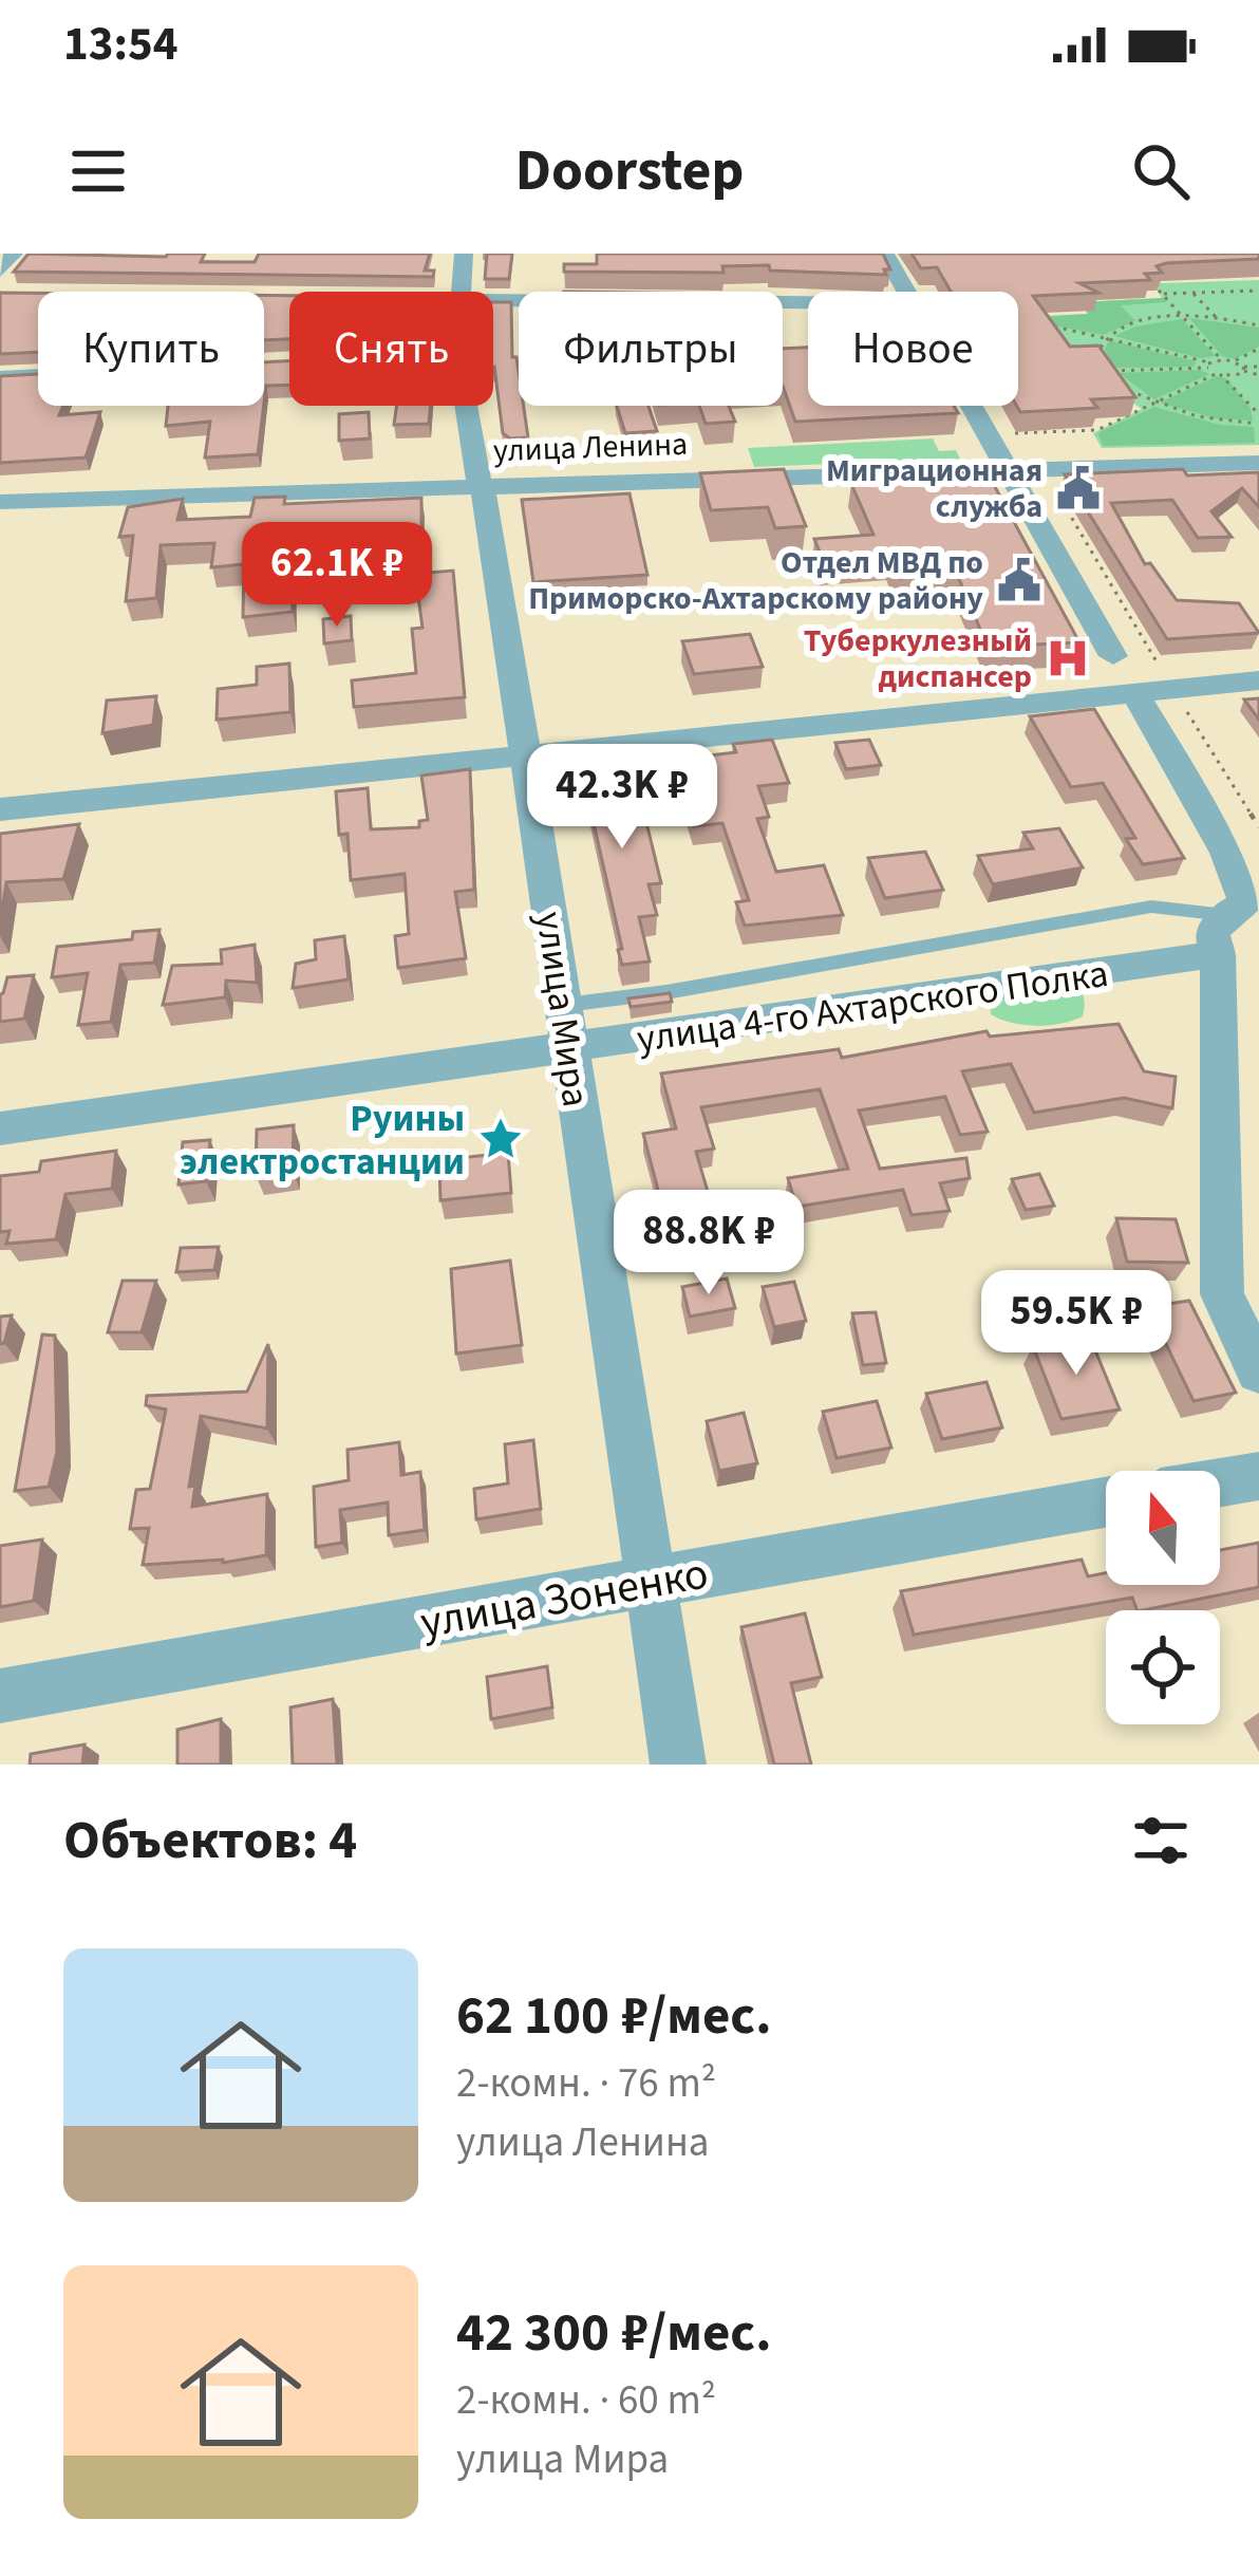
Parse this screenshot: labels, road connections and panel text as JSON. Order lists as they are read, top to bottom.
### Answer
{
  "streets": {
    "street": [
      "улица Ленина",
      "улица 4-го Ахтарского Полка",
      "улица Мира",
      "улица Зоненко"
    ]
  },
  "crossings": [
    ["улица Ленина", "улица Мира"],
    ["улица 4-го Ахтарского Полка", "улица Мира"],
    ["улица Мира", "улица Зоненко"]
  ],
  "places": {
    "public building": ["Миграционная служба", "Отдел МВД по Приморско-Ахтарскому району"],
    "hospital": ["Туберкулезный диспансер"],
    "place": ["Руины электростанции"]
  },
  "north": "top",
  "page": {
    "status": "13:54",
    "header": "Doorstep",
    "chip": [
      "Купить",
      "Снять",
      "Фильтры",
      "Новое"
    ],
    "price": [
      "62.1K ₽",
      "42.3K ₽",
      "88.8K ₽",
      "59.5K ₽"
    ],
    "heading": "Объектов: 4",
    "list": [
      {
        "name": "62 100 ₽/мес.",
        "note": "2-комн. · 76 m² · улица Ленина"
      },
      {
        "name": "42 300 ₽/мес.",
        "note": "2-комн. · 60 m² · улица Мира"
      }
    ]
  }
}
